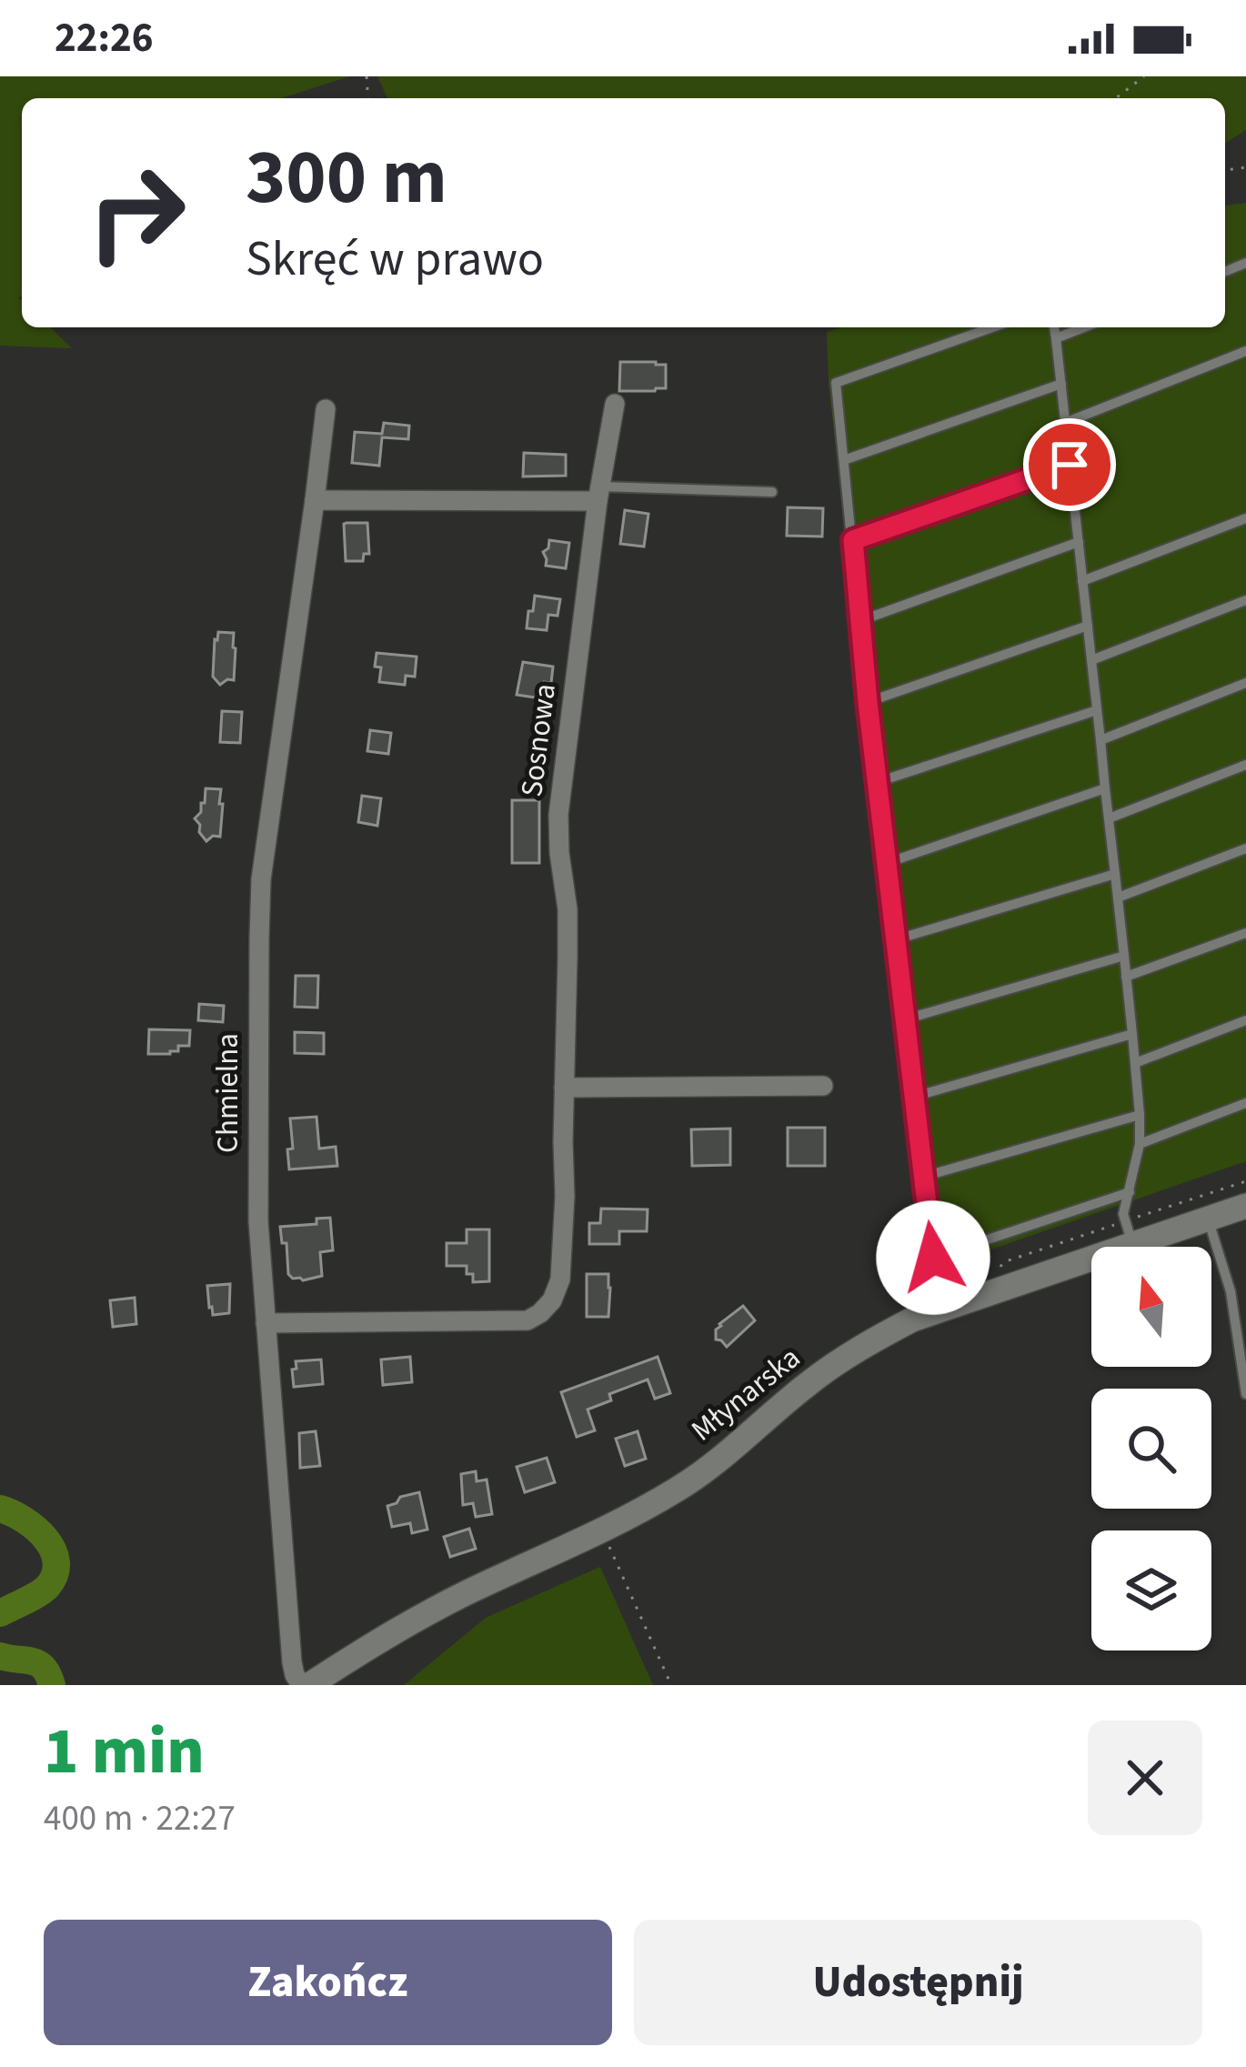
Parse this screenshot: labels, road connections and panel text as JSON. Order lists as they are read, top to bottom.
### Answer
{
  "streets": {
    "street": ["Sosnowa", "Chmielna", "Młynarska"]
  },
  "crossings": [
    ["Sosnowa", "Chmielna"],
    ["Chmielna", "Młynarska"]
  ],
  "north": "top",
  "page": {
    "status": "22:26",
    "turn": ["300 m", "Skręć w prawo"],
    "heading": ["1 min", "400 m · 22:27"],
    "buttons": ["Zakończ", "Udostępnij"]
  }
}
